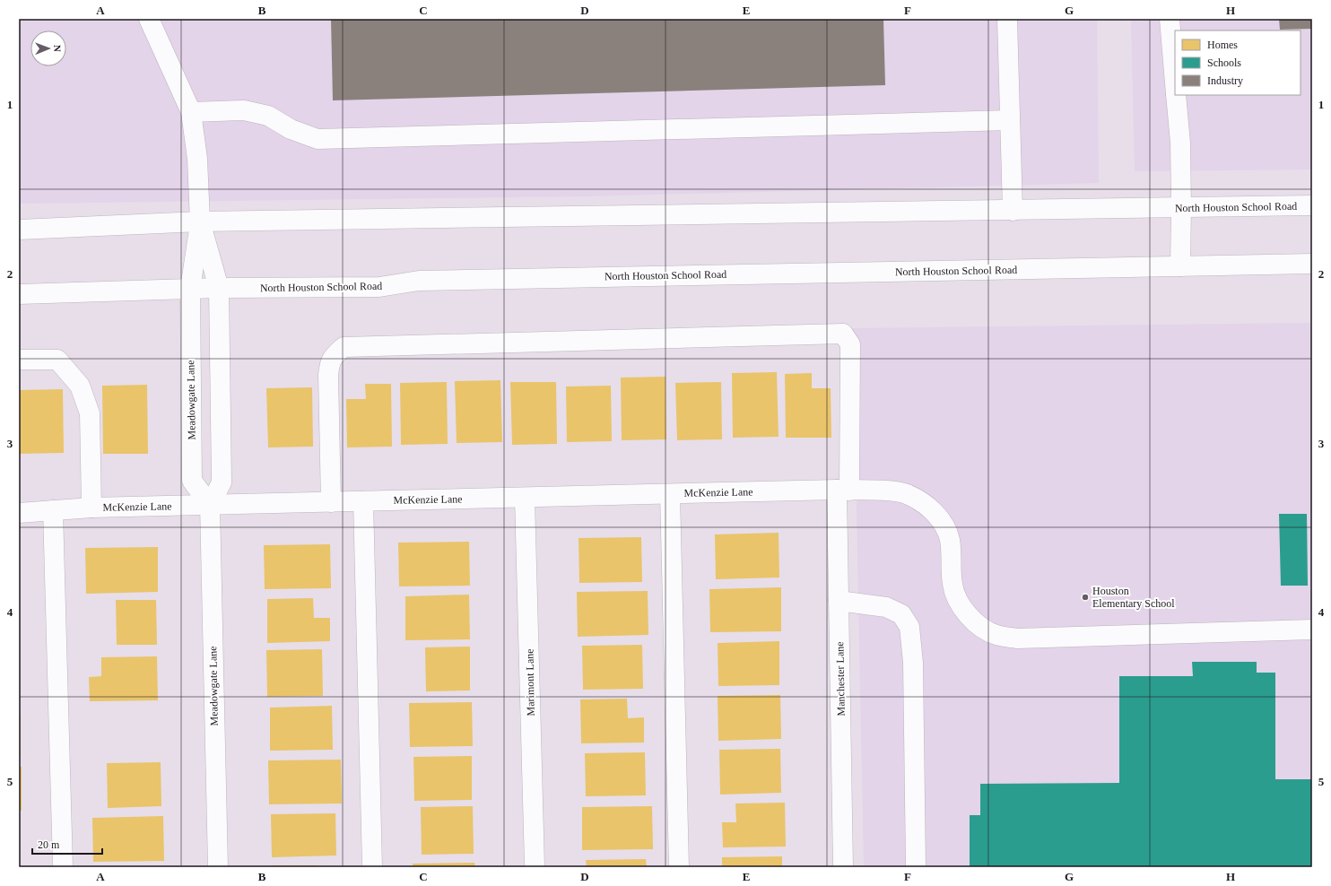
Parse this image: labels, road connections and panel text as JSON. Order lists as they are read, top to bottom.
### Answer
{
  "streets": {
    "main road": [
      "North Houston School Road",
      "Meadowgate Lane",
      "McKenzie Lane",
      "Manchester Lane",
      "Marimont Lane"
    ]
  },
  "crossings": [
    ["North Houston School Road", "Meadowgate Lane"],
    ["Meadowgate Lane", "McKenzie Lane"],
    ["McKenzie Lane", "Manchester Lane"],
    ["McKenzie Lane", "Marimont Lane"]
  ],
  "places": ["Houston Elementary School"],
  "legend": ["Homes", "Schools", "Industry"],
  "scale_bar": "20 m",
  "north": "right",
  "grid": {
    "columns": [
      "A",
      "B",
      "C",
      "D",
      "E",
      "F",
      "G",
      "H"
    ],
    "rows": [
      "1",
      "2",
      "3",
      "4",
      "5"
    ]
  }
}
